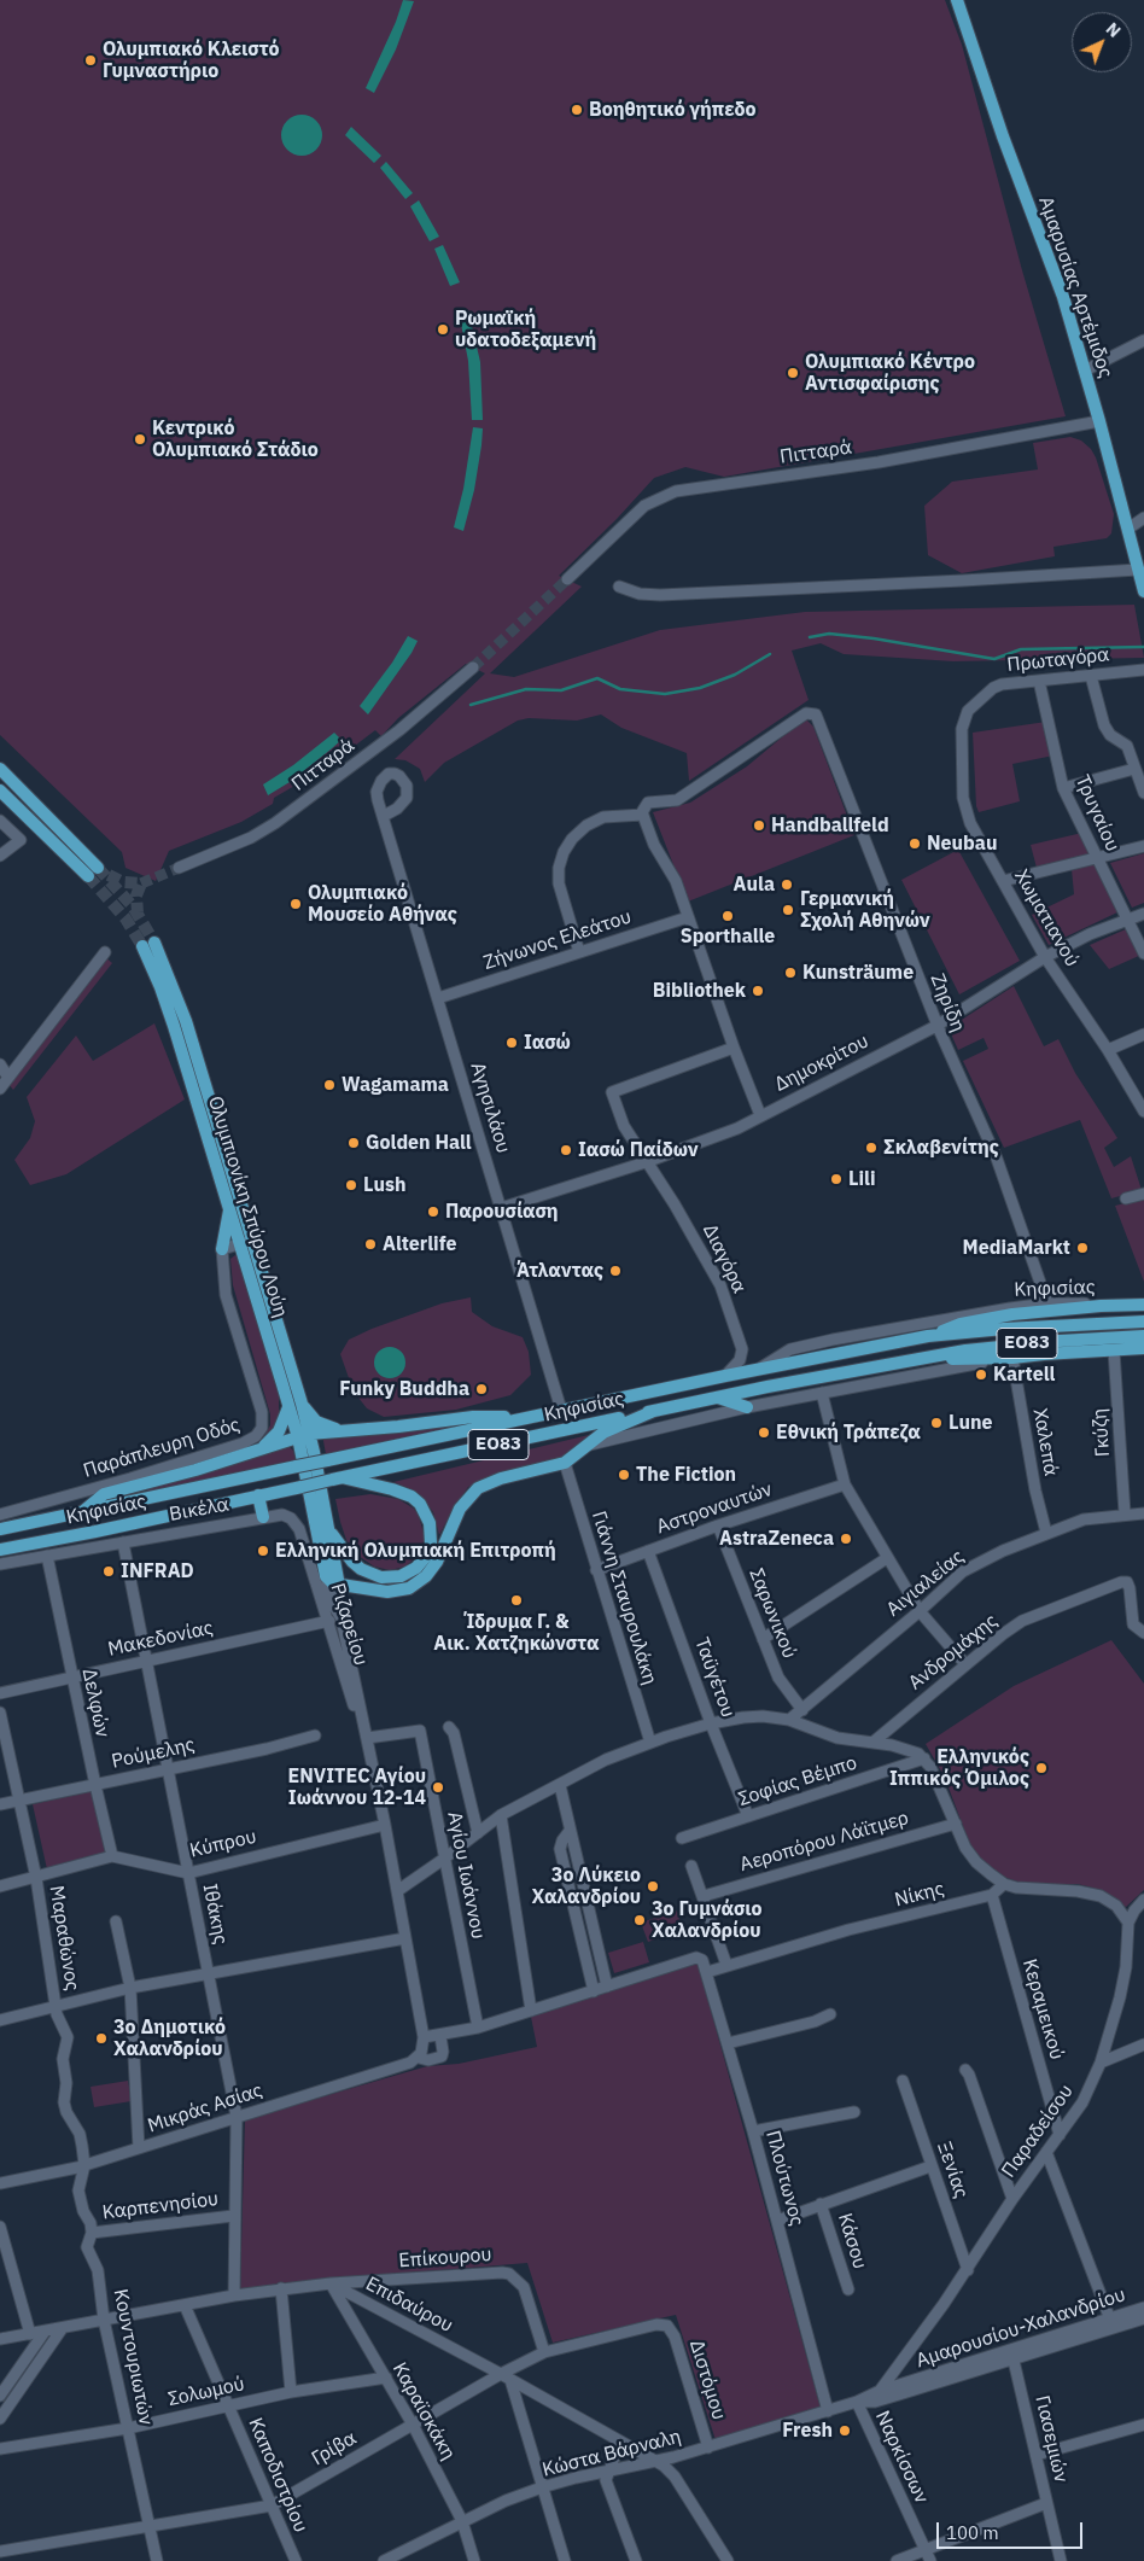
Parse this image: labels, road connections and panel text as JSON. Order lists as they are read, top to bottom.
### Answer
{
  "streets": {
    "main road": [
      "Αμαρυσίας Αρτέμιδος",
      "Ολυμπιονίκη Σπύρου Λούη",
      "Κηφισίας",
      "ΕΟ83",
      "Ριζαρείου"
    ],
    "street": [
      "Πιτταρά",
      "Πρωταγόρα",
      "Τρυγαίου",
      "Χωματιανού",
      "Ζήνωνος Ελεάτου",
      "Ζηρίδη",
      "Δημοκρίτου",
      "Αγησιλάου",
      "Διαγόρα",
      "Γκύζη",
      "Χαλεπά",
      "Παράπλευρη Οδός",
      "Αστροναυτών",
      "Βικέλα",
      "Αιγιαλείας",
      "Γιάννη Σταυρουλάκη",
      "Σαρωνικού",
      "Μακεδονίας",
      "Ανδρομάχης",
      "Ταϋγέτου",
      "Δελφών",
      "Ρούμελης",
      "Σοφίας Βέμπο",
      "Αεροπόρου Λάϊτμερ",
      "Κύπρου",
      "Αγίου Ιωάννου",
      "Νίκης",
      "Ιθάκης",
      "Μαραθώνος",
      "Κεραμεικού",
      "Μικράς Ασίας",
      "Παραδείσου",
      "Ξενίας",
      "Πλούτωνος",
      "Καρπενησίου",
      "Κάσου",
      "Επίκουρου",
      "Επιδαύρου",
      "Αμαρουσίου-Χαλανδρίου",
      "Κουντουριωτών",
      "Διστόμου",
      "Σολωμού",
      "Καραϊσκάκη",
      "Γιασεμιών",
      "Γρίβα",
      "Κώστα Βάρναλη",
      "Ναρκίσσων",
      "Καποδιστρίου"
    ]
  },
  "crossings": [
    ["Αμαρυσίας Αρτέμιδος", "Πιτταρά"],
    ["Πρωταγόρα", "Τρυγαίου"],
    ["Πρωταγόρα", "Χωματιανού"],
    ["Τρυγαίου", "Δημοκρίτου"],
    ["Χωματιανού", "Δημοκρίτου"],
    ["Ζήνωνος Ελεάτου", "Αγησιλάου"],
    ["Ζηρίδη", "Δημοκρίτου"],
    ["Ζηρίδη", "Κηφισίας"],
    ["Δημοκρίτου", "Αγησιλάου"],
    ["Δημοκρίτου", "Διαγόρα"],
    ["Αγησιλάου", "Κηφισίας"],
    ["Ολυμπιονίκη Σπύρου Λούη", "Κηφισίας"],
    ["Ολυμπιονίκη Σπύρου Λούη", "Ριζαρείου"],
    ["Διαγόρα", "Κηφισίας"],
    ["Κηφισίας", "Γκύζη"],
    ["Κηφισίας", "Χαλεπά"],
    ["Κηφισίας", "Γιάννη Σταυρουλάκη"],
    ["Κηφισίας", "Ριζαρείου"],
    ["Γκύζη", "Αιγιαλείας"],
    ["Χαλεπά", "Αιγιαλείας"],
    ["Αστροναυτών", "Γιάννη Σταυρουλάκη"],
    ["Αστροναυτών", "Σαρωνικού"],
    ["Αστροναυτών", "Ταϋγέτου"],
    ["Βικέλα", "Ριζαρείου"],
    ["Βικέλα", "Δελφών"],
    ["Βικέλα", "Ιθάκης"],
    ["Αιγιαλείας", "Σαρωνικού"],
    ["Ριζαρείου", "Μακεδονίας"],
    ["Ριζαρείου", "Κύπρου"],
    ["Ριζαρείου", "Αγίου Ιωάννου"],
    ["Ριζαρείου", "Μικράς Ασίας"],
    ["Μακεδονίας", "Δελφών"],
    ["Μακεδονίας", "Ιθάκης"],
    ["Ταϋγέτου", "Σοφίας Βέμπο"],
    ["Δελφών", "Ρούμελης"],
    ["Δελφών", "Κύπρου"],
    ["Ρούμελης", "Ιθάκης"],
    ["Ρούμελης", "Μαραθώνος"],
    ["Κύπρου", "Ιθάκης"],
    ["Κύπρου", "Μαραθώνος"],
    ["Νίκης", "Κεραμεικού"],
    ["Νίκης", "Πλούτωνος"],
    ["Ιθάκης", "Μικράς Ασίας"],
    ["Ιθάκης", "Καρπενησίου"],
    ["Μαραθώνος", "Μικράς Ασίας"],
    ["Μαραθώνος", "Κουντουριωτών"],
    ["Κεραμεικού", "Παραδείσου"],
    ["Μικράς Ασίας", "Κουντουριωτών"],
    ["Παραδείσου", "Ξενίας"],
    ["Παραδείσου", "Κώστα Βάρναλη"],
    ["Πλούτωνος", "Κώστα Βάρναλη"],
    ["Καρπενησίου", "Κουντουριωτών"],
    ["Επίκουρου", "Επιδαύρου"],
    ["Επίκουρου", "Καραϊσκάκη"],
    ["Επίκουρου", "Γρίβα"],
    ["Επιδαύρου", "Καραϊσκάκη"],
    ["Επιδαύρου", "Γρίβα"],
    ["Επιδαύρου", "Κώστα Βάρναλη"],
    ["Αμαρουσίου-Χαλανδρίου", "Γιασεμιών"],
    ["Αμαρουσίου-Χαλανδρίου", "Κώστα Βάρναλη"],
    ["Κουντουριωτών", "Σολωμού"],
    ["Κουντουριωτών", "Γρίβα"],
    ["Διστόμου", "Γρίβα"],
    ["Διστόμου", "Κώστα Βάρναλη"],
    ["Σολωμού", "Καραϊσκάκη"],
    ["Σολωμού", "Καποδιστρίου"],
    ["Καραϊσκάκη", "Γρίβα"],
    ["Καραϊσκάκη", "Κώστα Βάρναλη"],
    ["Γρίβα", "Καποδιστρίου"],
    ["Κώστα Βάρναλη", "Ναρκίσσων"]
  ],
  "places": [
    "Ολυμπιακό Κλειστό Γυμναστήριο",
    "Βοηθητικό γήπεδο",
    "Ρωμαϊκή υδατοδεξαμενή",
    "Ολυμπιακό Κέντρο Αντισφαίρισης",
    "Κεντρικό Ολυμπιακό Στάδιο",
    "Handballfeld",
    "Neubau",
    "Aula",
    "Ολυμπιακό Μουσείο Αθήνας",
    "Γερμανική Σχολή Αθηνών",
    "Sporthalle",
    "Kunsträume",
    "Bibliothek",
    "Ιασώ",
    "Wagamama",
    "Golden Hall",
    "Σκλαβενίτης",
    "Ιασώ Παίδων",
    "Lili",
    "Lush",
    "Παρουσίαση",
    "Alterlife",
    "MediaMarkt",
    "Άτλαντας",
    "Kartell",
    "Funky Buddha",
    "Lune",
    "Εθνική Τράπεζα",
    "The Fiction",
    "AstraZeneca",
    "Ελληνική Ολυμπιακή Επιτροπή",
    "INFRAD",
    "Ίδρυμα Γ. & Αικ. Χατζηκώνστα",
    "Ελληνικός Ιππικός Όμιλος",
    "ENVITEC Αγίου Ιωάννου 12-14",
    "3ο Λύκειο Χαλανδρίου",
    "3ο Γυμνάσιο Χαλανδρίου",
    "3ο Δημοτικό Χαλανδρίου",
    "Fresh"
  ],
  "scale_bar": "100 m",
  "north": "top right"
}
